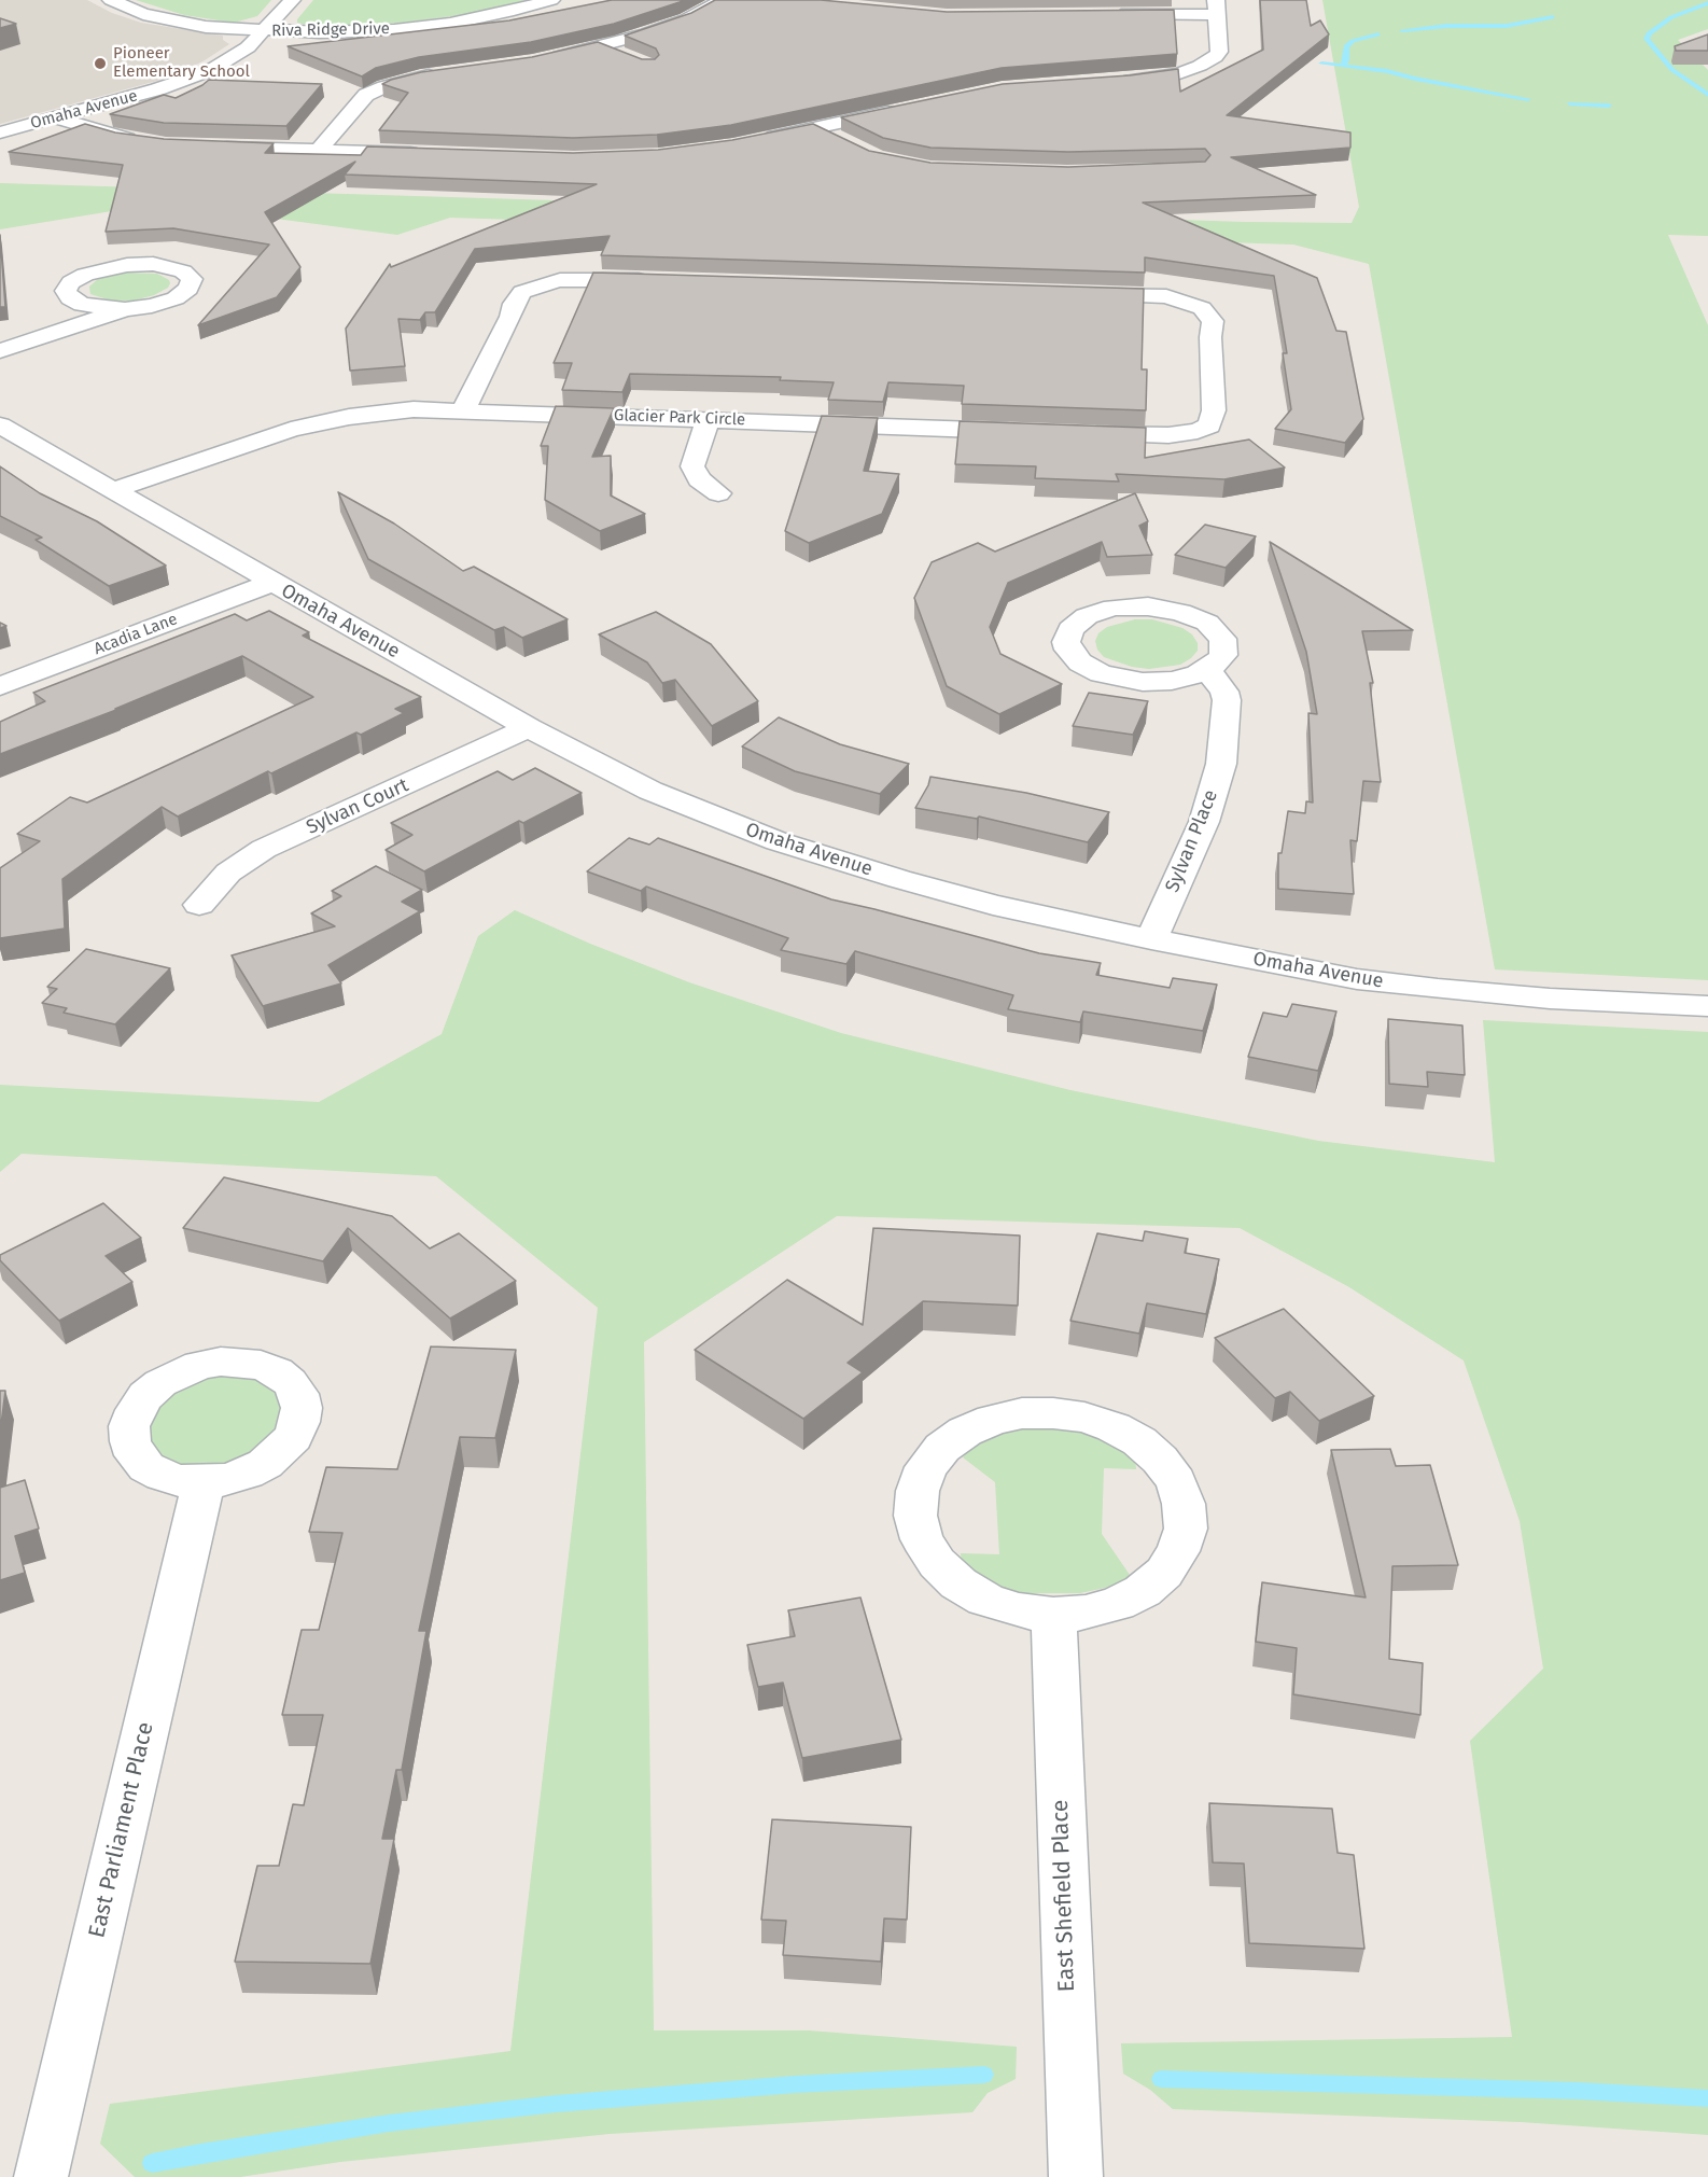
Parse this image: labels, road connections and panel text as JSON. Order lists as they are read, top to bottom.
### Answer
{
  "streets": {
    "street": [
      "Riva Ridge Drive",
      "Omaha Avenue",
      "Glacier Park Circle",
      "Acadia Lane",
      "Sylvan Court",
      "Sylvan Place",
      "East Parliament Place",
      "East Shefield Place"
    ]
  },
  "crossings": [
    ["Riva Ridge Drive", "Omaha Avenue"],
    ["Omaha Avenue", "Glacier Park Circle"],
    ["Omaha Avenue", "Acadia Lane"],
    ["Omaha Avenue", "Sylvan Court"],
    ["Omaha Avenue", "Sylvan Place"]
  ],
  "places": ["Pioneer Elementary School"]
}
